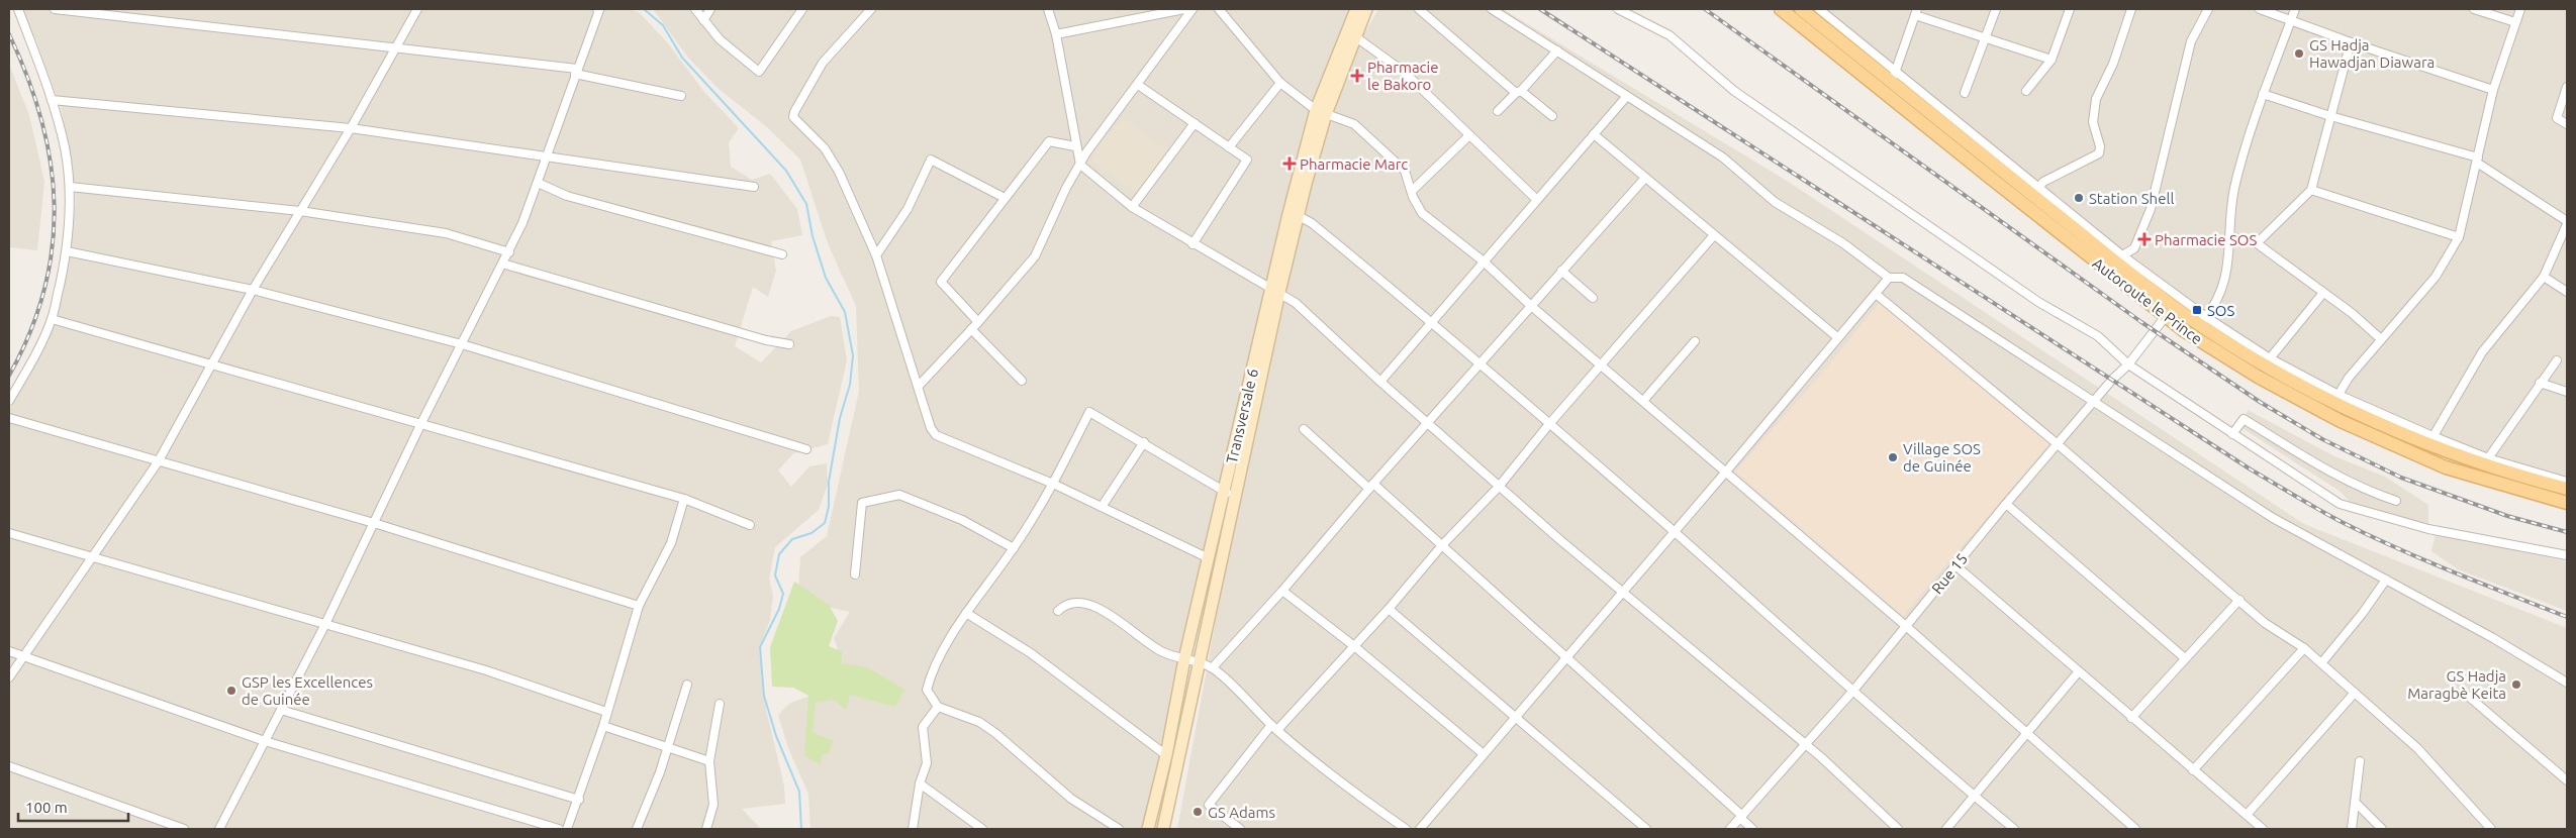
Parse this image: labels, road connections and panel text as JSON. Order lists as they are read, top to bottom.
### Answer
{
  "streets": {
    "main road": ["Autoroute le Prince", "Transversale 6"],
    "street": ["Rue 15"]
  },
  "crossings": [
    ["Autoroute le Prince", "Rue 15"]
  ],
  "places": {
    "other": [
      "GS Hadja Hawadjan Diawara",
      "Station Shell",
      "Village SOS de Guinée",
      "GS Hadja Maragbè Keita",
      "GSP les Excellences de Guinée",
      "GS Adams"
    ],
    "health": ["Pharmacie le Bakoro", "Pharmacie Marc", "Pharmacie SOS"],
    "transit": ["SOS"]
  },
  "scale_bar": "100 m"
}
